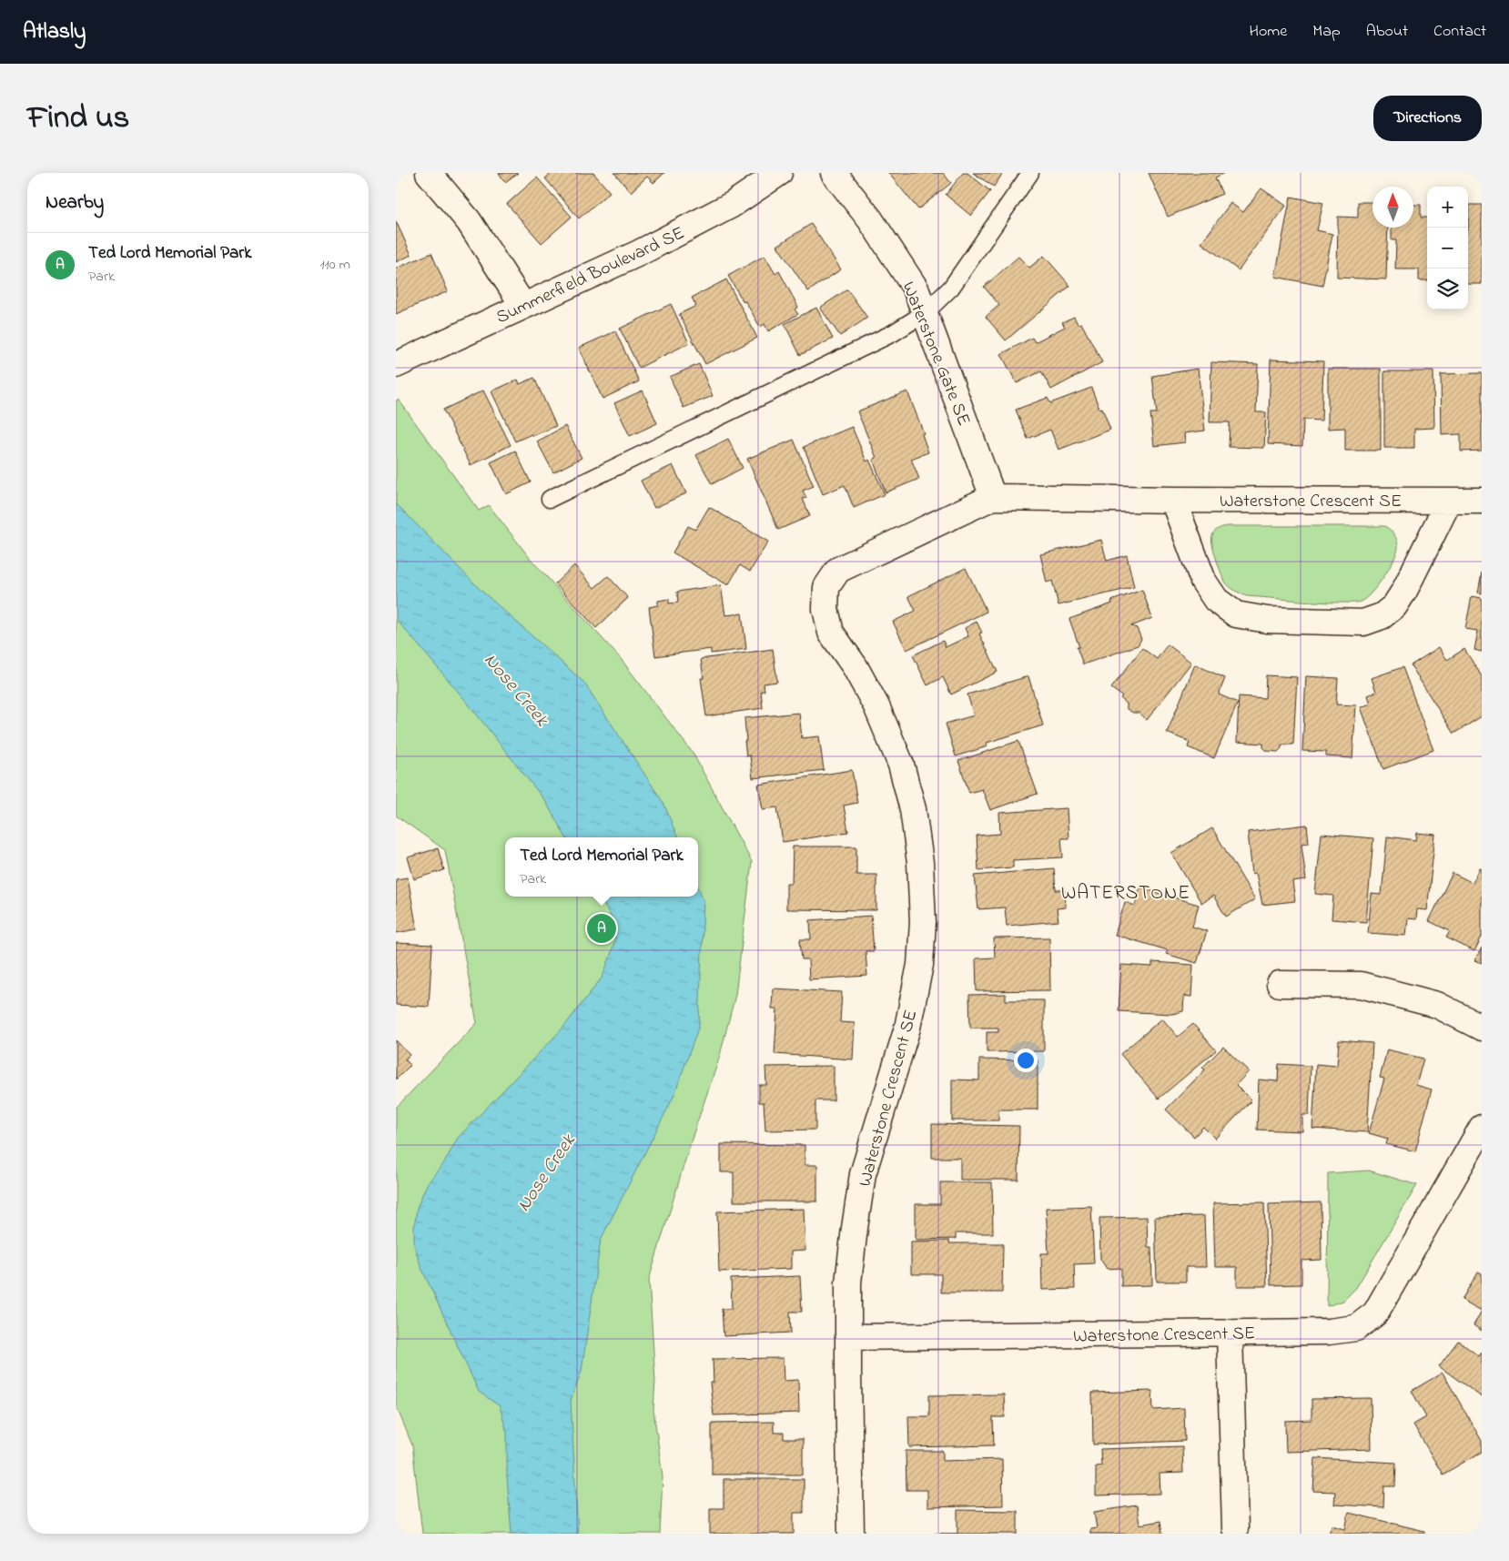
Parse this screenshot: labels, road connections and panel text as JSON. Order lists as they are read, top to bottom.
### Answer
{
  "streets": {
    "street": ["Summerfield Boulevard SE", "Waterstone Gate SE", "Waterstone Crescent SE"]
  },
  "crossings": [
    ["Waterstone Gate SE", "Waterstone Crescent SE"]
  ],
  "districts": ["WATERSTONE"],
  "water": ["Nose Creek"],
  "north": "top",
  "page": {
    "header": "Atlasly",
    "nav": [
      "Home",
      "Map",
      "About",
      "Contact"
    ],
    "title": "Find us",
    "buttons": "Directions",
    "heading": "Nearby",
    "map_buttons": ["+", "−"],
    "list": [
      {
        "mark": "A",
        "name": "Ted Lord Memorial Park",
        "note": "Park",
        "value": "110 m"
      }
    ],
    "popup": ["Ted Lord Memorial Park", "Park"],
    "pins": "A"
  }
}
